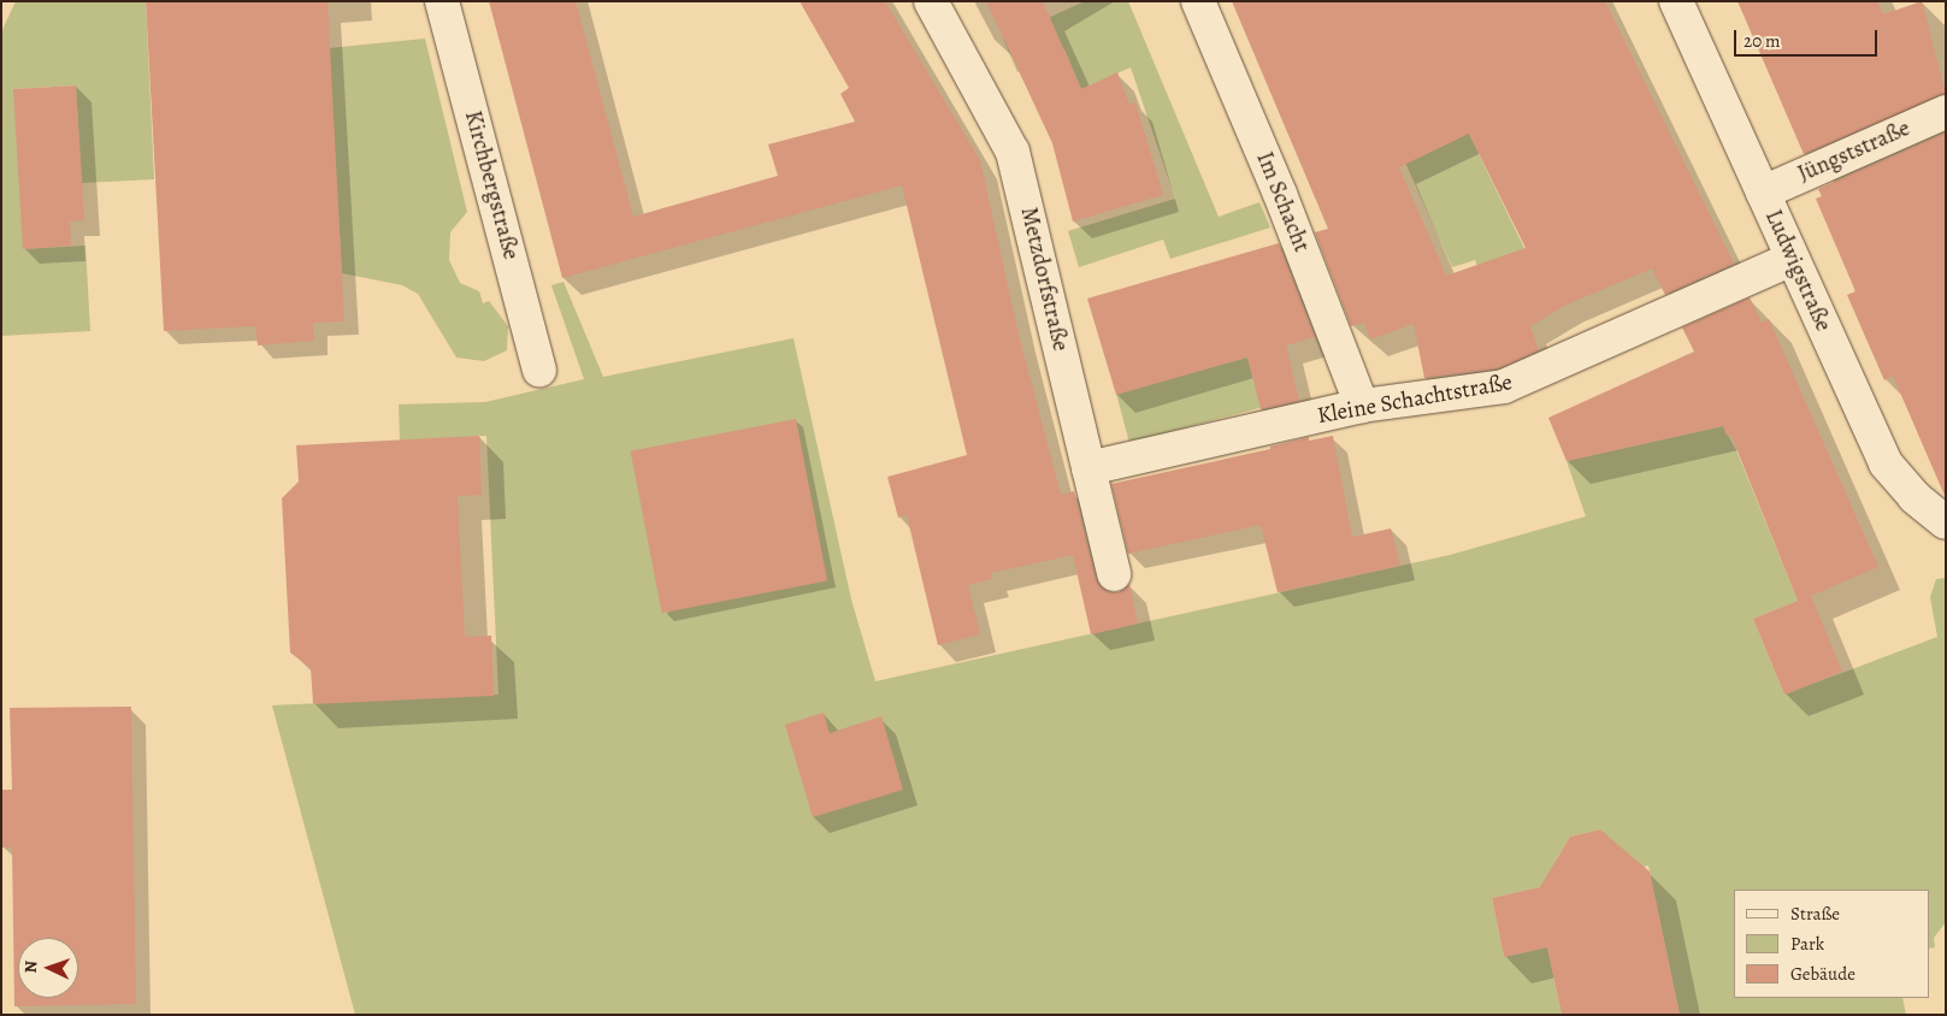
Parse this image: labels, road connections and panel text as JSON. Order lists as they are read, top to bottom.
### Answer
{
  "streets": {
    "street": [
      "Jüngststraße",
      "Kirchbergstraße",
      "Im Schacht",
      "Ludwigstraße",
      "Metzdorfstraße",
      "Kleine Schachtstraße"
    ]
  },
  "crossings": [
    ["Jüngststraße", "Ludwigstraße"],
    ["Im Schacht", "Kleine Schachtstraße"],
    ["Ludwigstraße", "Kleine Schachtstraße"],
    ["Metzdorfstraße", "Kleine Schachtstraße"]
  ],
  "legend": ["Straße", "Park", "Gebäude"],
  "scale_bar": "20 m",
  "north": "left"
}
